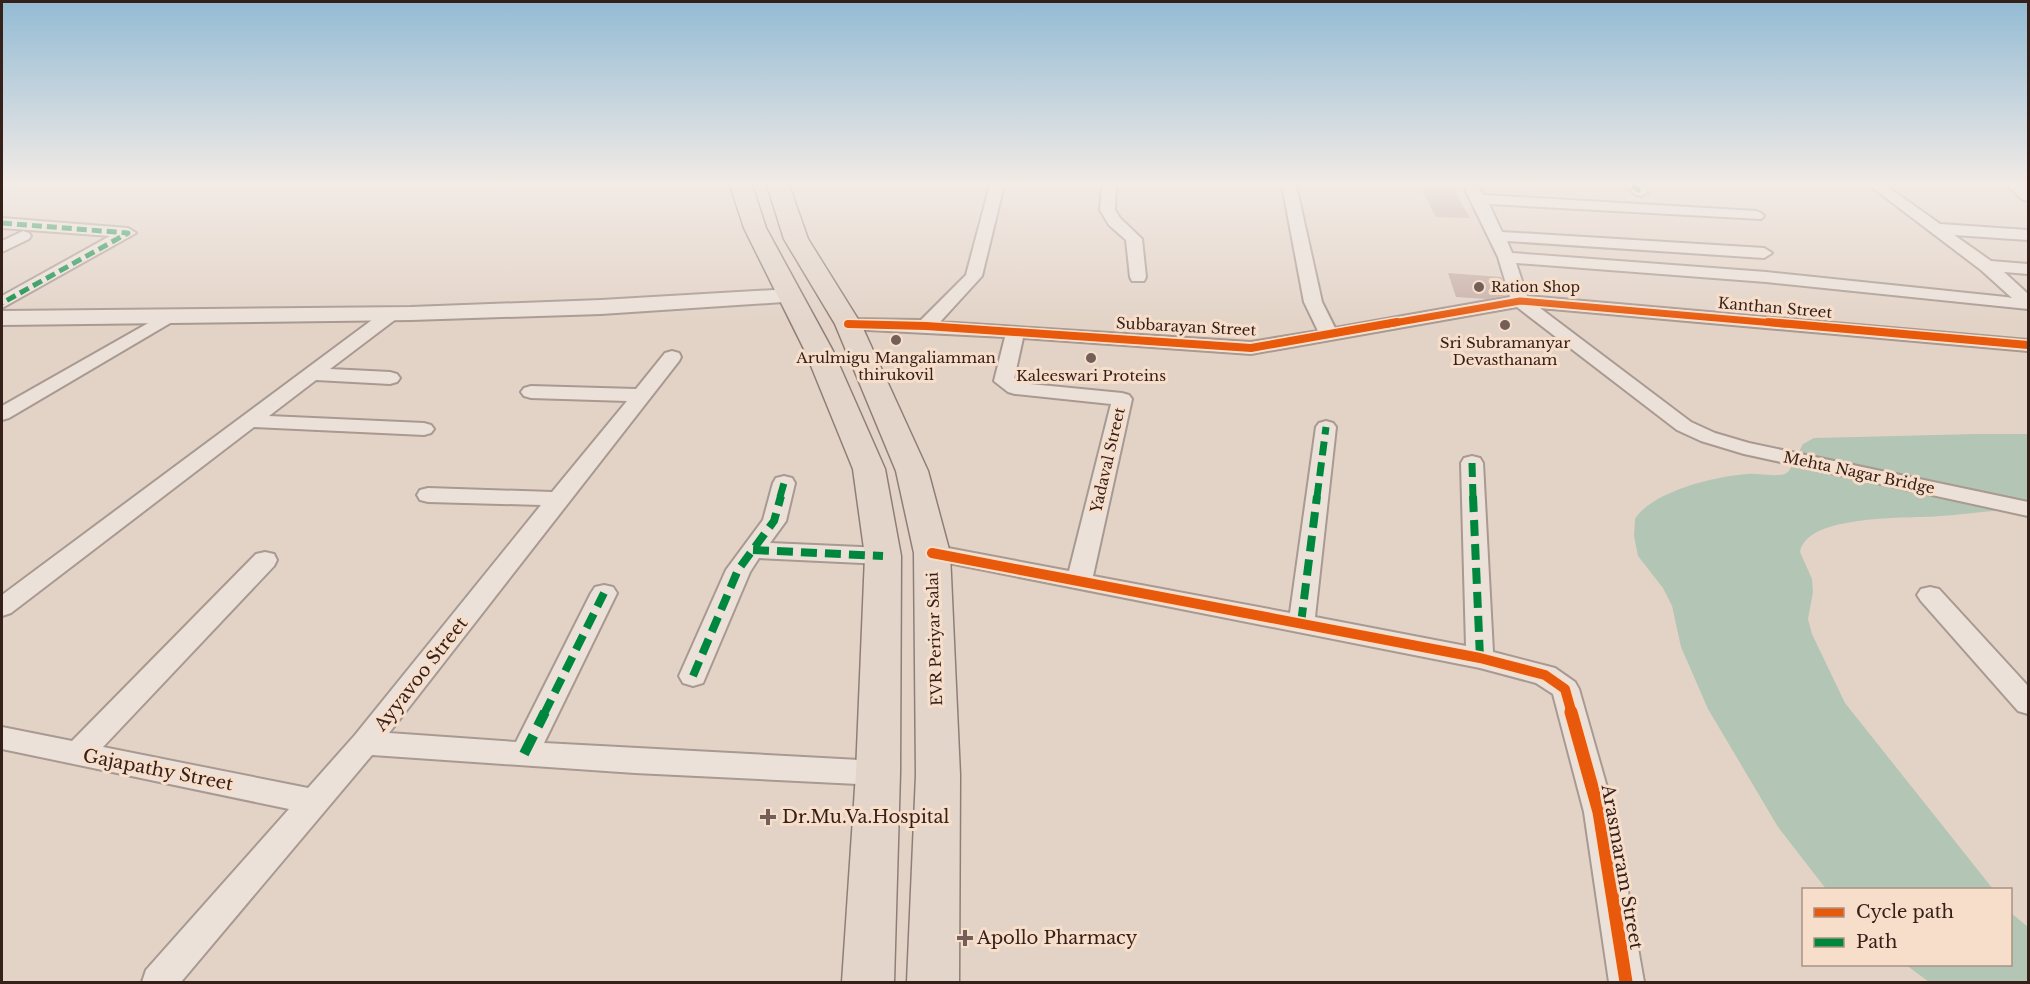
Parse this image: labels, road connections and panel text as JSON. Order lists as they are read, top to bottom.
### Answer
{
  "streets": {
    "main road": ["EVR Periyar Salai"],
    "street": [
      "Kanthan Street",
      "Subbarayan Street",
      "Yadaval Street",
      "Mehta Nagar Bridge",
      "Ayyavoo Street",
      "Gajapathy Street",
      "Arasmaram Street"
    ]
  },
  "crossings": [
    ["Kanthan Street", "Subbarayan Street"],
    ["Kanthan Street", "Mehta Nagar Bridge"],
    ["Subbarayan Street", "Yadaval Street"],
    ["Subbarayan Street", "Mehta Nagar Bridge"],
    ["Subbarayan Street", "EVR Periyar Salai"],
    ["Ayyavoo Street", "Gajapathy Street"]
  ],
  "places": {
    "other": [
      "Ration Shop",
      "Sri Subramanyar Devasthanam",
      "Arulmigu Mangaliamman thirukovil",
      "Kaleeswari Proteins"
    ],
    "health": ["Dr.Mu.Va.Hospital", "Apollo Pharmacy"]
  },
  "legend": ["Cycle path", "Path"]
}
